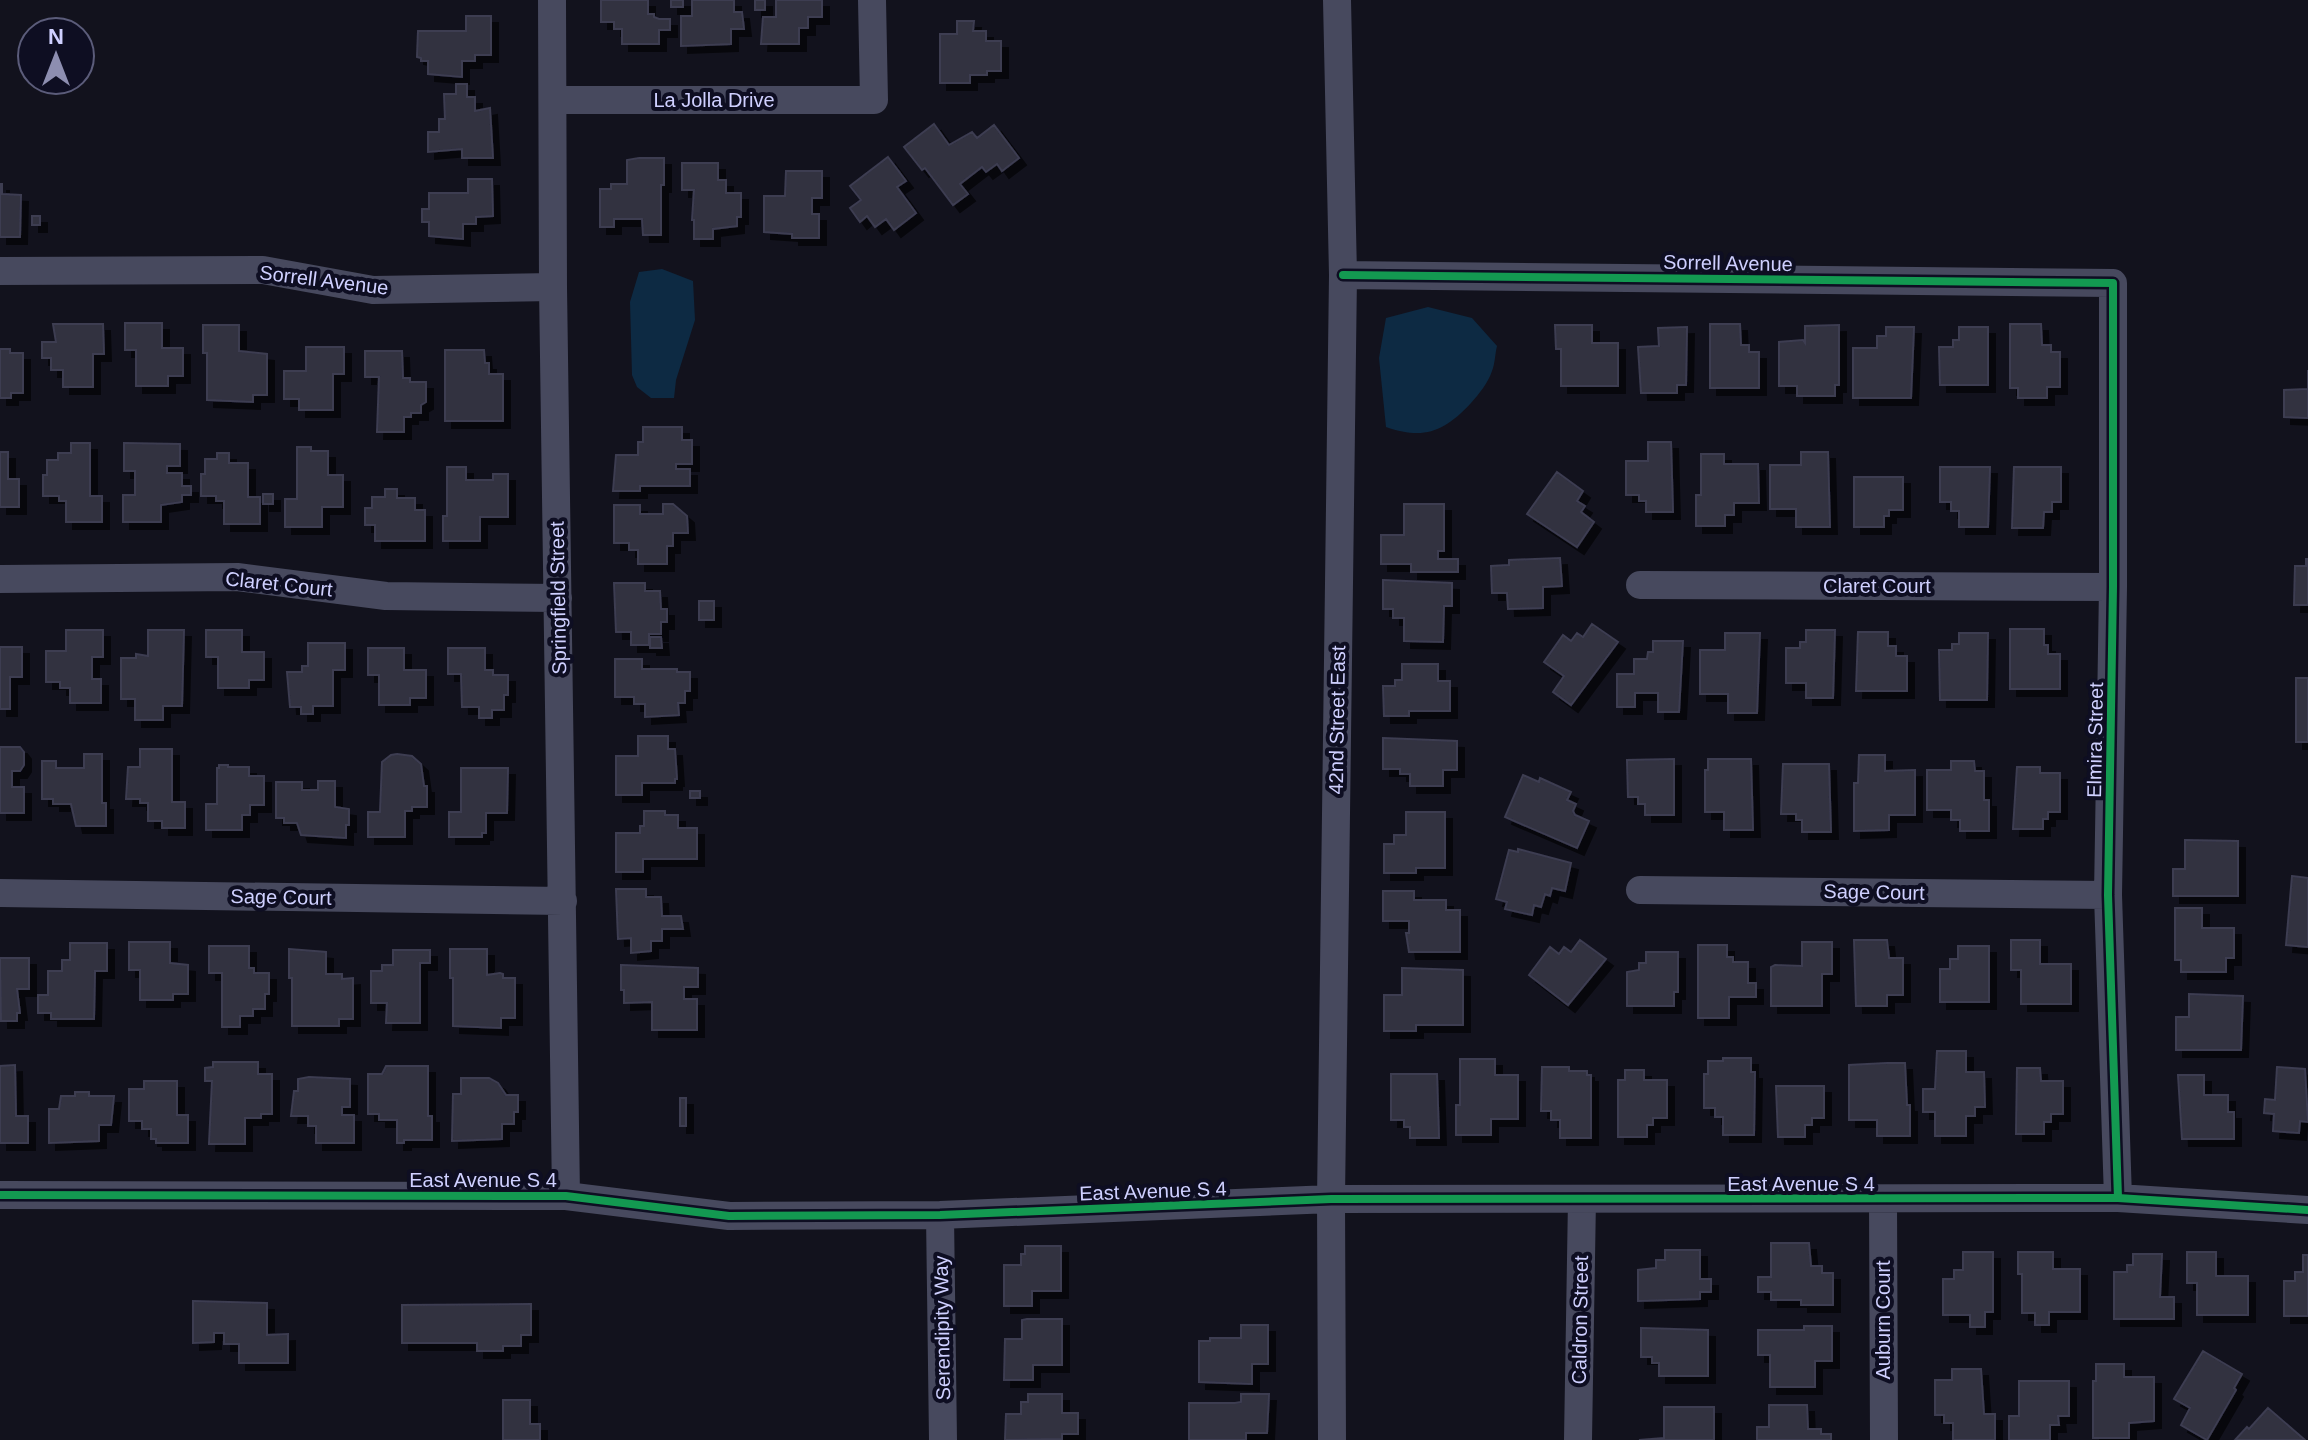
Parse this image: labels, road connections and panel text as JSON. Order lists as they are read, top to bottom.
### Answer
{
  "streets": {
    "street": [
      "La Jolla Drive",
      "Sorrell Avenue",
      "Claret Court",
      "Springfield Street",
      "42nd Street East",
      "Elmira Street",
      "Sage Court",
      "East Avenue S 4",
      "Caldron Street",
      "Auburn Court",
      "Serendipity Way"
    ]
  },
  "crossings": [
    ["La Jolla Drive", "Springfield Street"],
    ["Sorrell Avenue", "Springfield Street"],
    ["Sorrell Avenue", "42nd Street East"],
    ["Sorrell Avenue", "Elmira Street"],
    ["Claret Court", "Springfield Street"],
    ["Claret Court", "Elmira Street"],
    ["Springfield Street", "Sage Court"],
    ["Springfield Street", "East Avenue S 4"],
    ["42nd Street East", "East Avenue S 4"],
    ["Elmira Street", "Sage Court"],
    ["Elmira Street", "East Avenue S 4"],
    ["East Avenue S 4", "Caldron Street"],
    ["East Avenue S 4", "Auburn Court"],
    ["East Avenue S 4", "Serendipity Way"]
  ],
  "north": "top"
}
